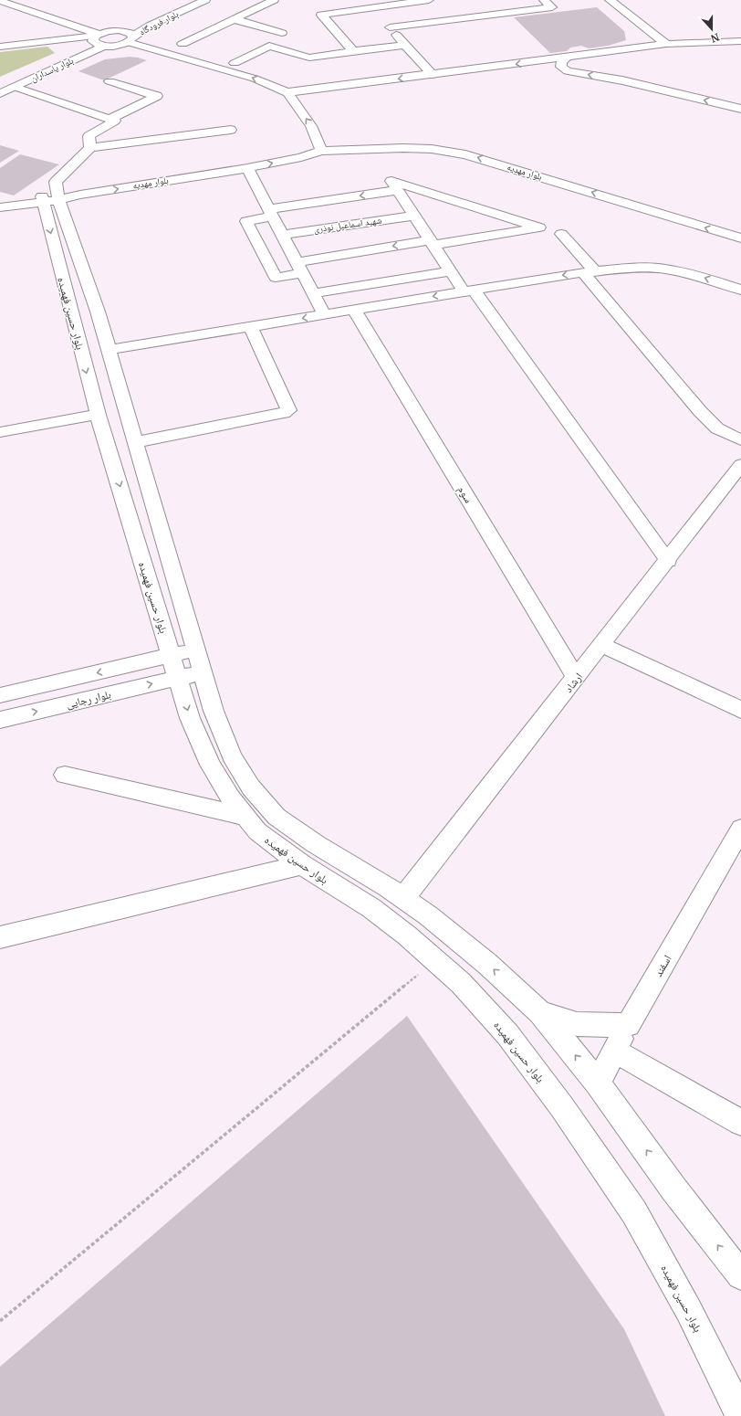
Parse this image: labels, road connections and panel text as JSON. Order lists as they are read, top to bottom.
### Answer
{
  "streets": {
    "street": [
      "بلوار فرودگاه",
      "بلوار پاسداران",
      "بلوار مهدیه",
      "شهید اسماعیل نوذری",
      "بلوار حسین فهمیده",
      "سوم",
      "ارشاد",
      "بلوار رجایی",
      "اسفند"
    ]
  },
  "crossings": [
    ["بلوار فرودگاه", "بلوار پاسداران"],
    ["بلوار مهدیه", "بلوار حسین فهمیده"],
    ["بلوار حسین فهمیده", "ارشاد"],
    ["بلوار حسین فهمیده", "بلوار رجایی"],
    ["بلوار حسین فهمیده", "اسفند"],
    ["سوم", "ارشاد"]
  ],
  "north": "bottom"
}
